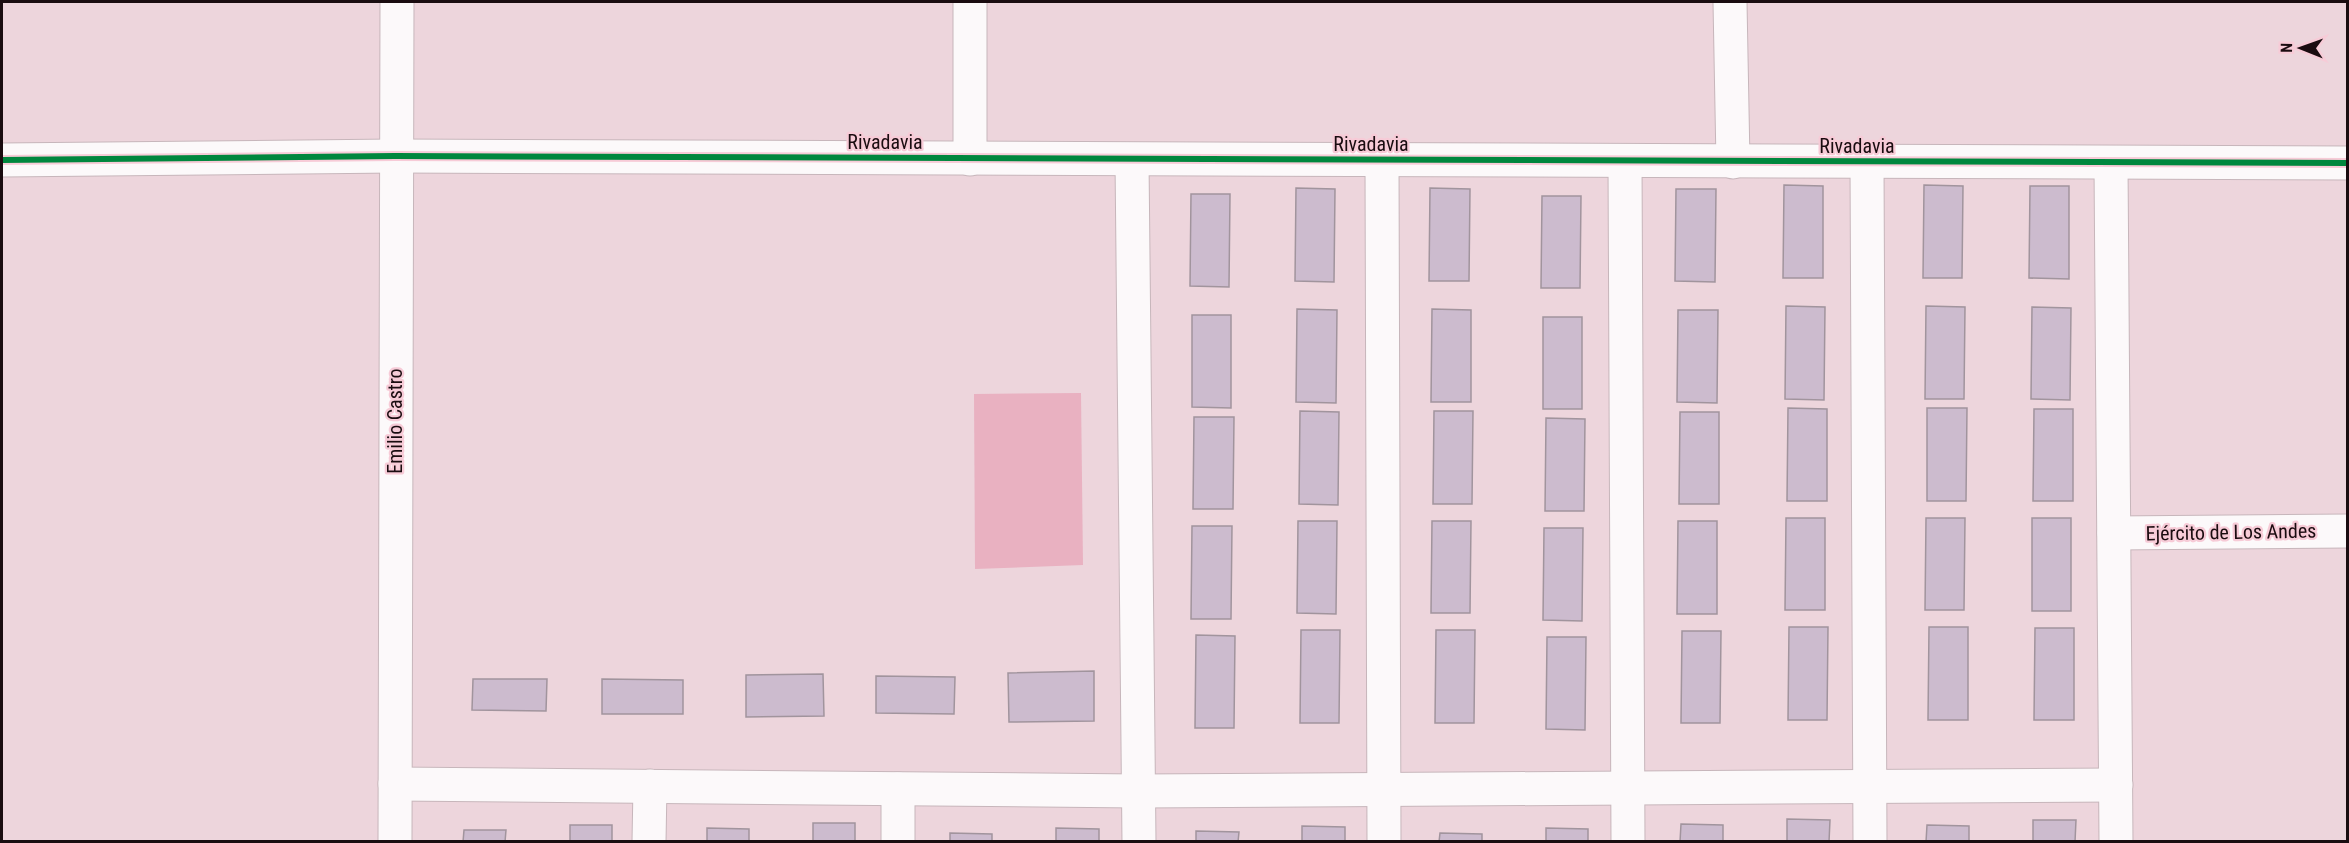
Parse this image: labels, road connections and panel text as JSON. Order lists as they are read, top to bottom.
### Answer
{
  "streets": {
    "street": ["Rivadavia", "Emilio Castro", "Ejército de Los Andes"]
  },
  "crossings": [
    ["Rivadavia", "Emilio Castro"]
  ],
  "north": "left"
}
